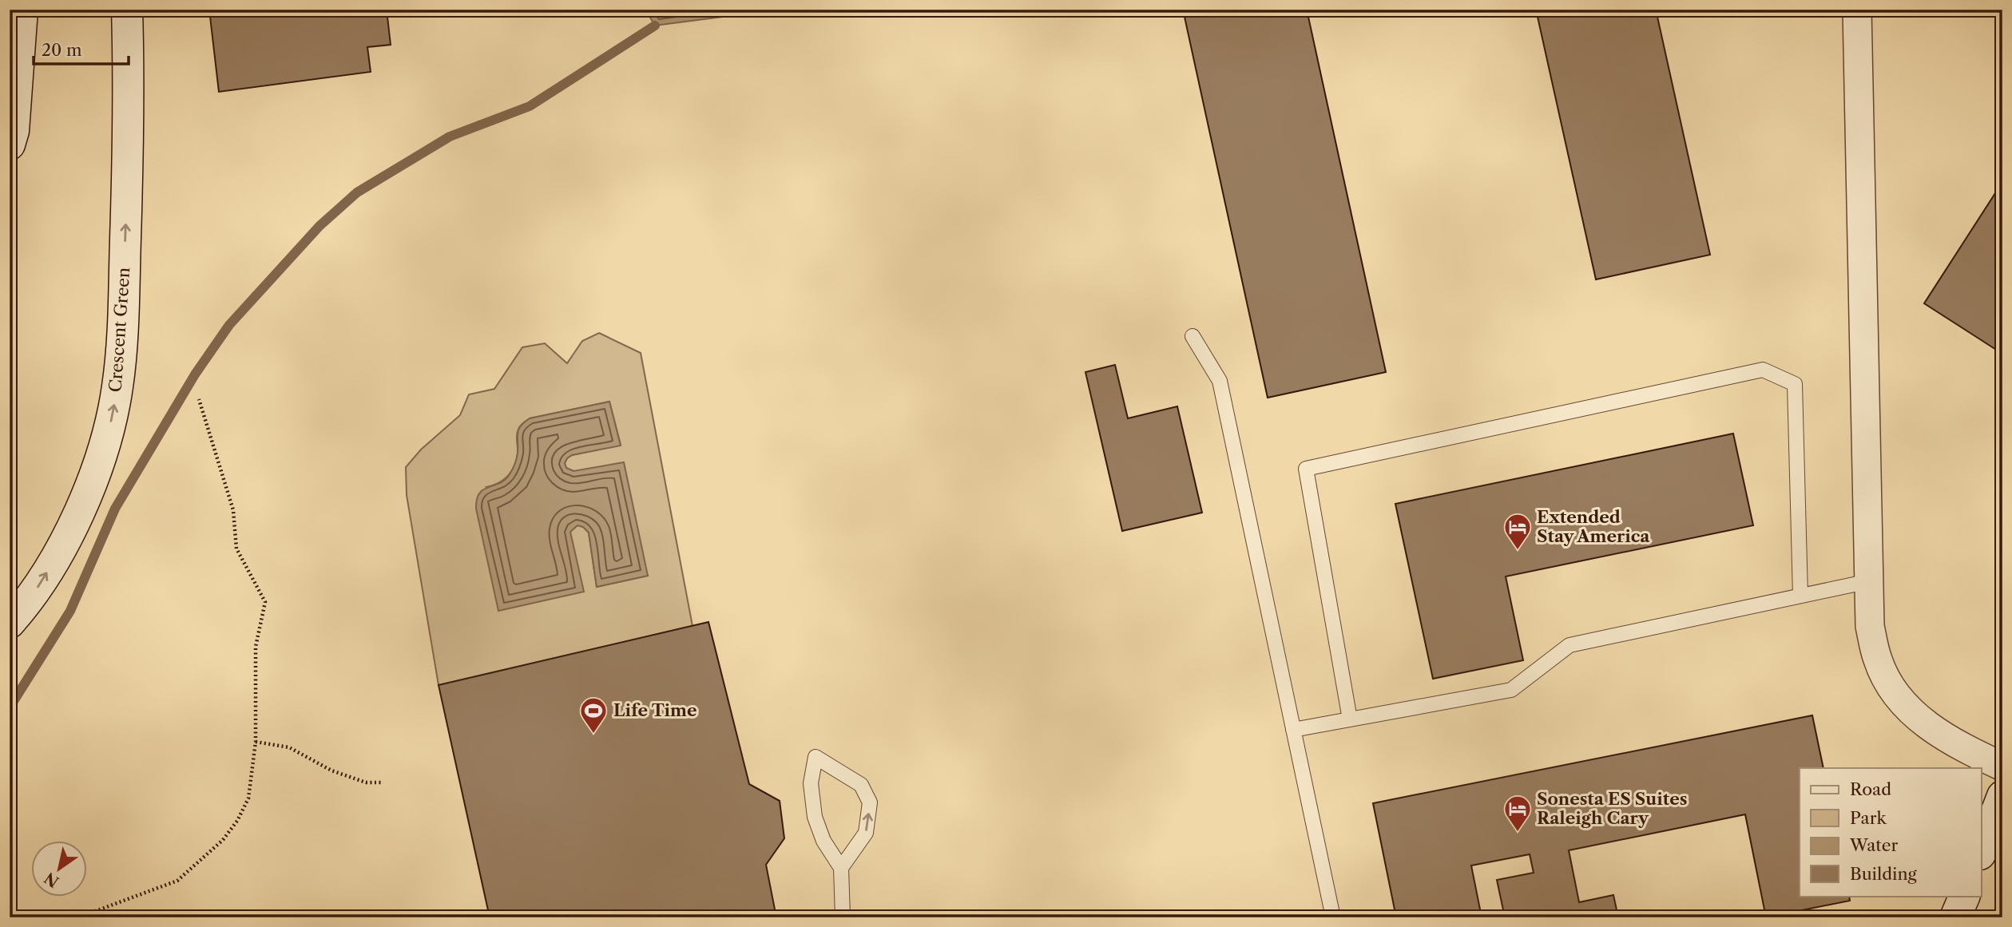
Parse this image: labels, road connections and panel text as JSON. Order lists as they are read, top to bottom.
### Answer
{
  "streets": {
    "street": ["Crescent Green"]
  },
  "one_way": ["Crescent Green"],
  "places": {
    "hotel": ["Extended Stay America", "Sonesta ES Suites Raleigh Cary"],
    "sports": ["Life Time"]
  },
  "legend": [
    "Road",
    "Park",
    "Water",
    "Building"
  ],
  "scale_bar": "20 m",
  "north": "bottom left"
}
